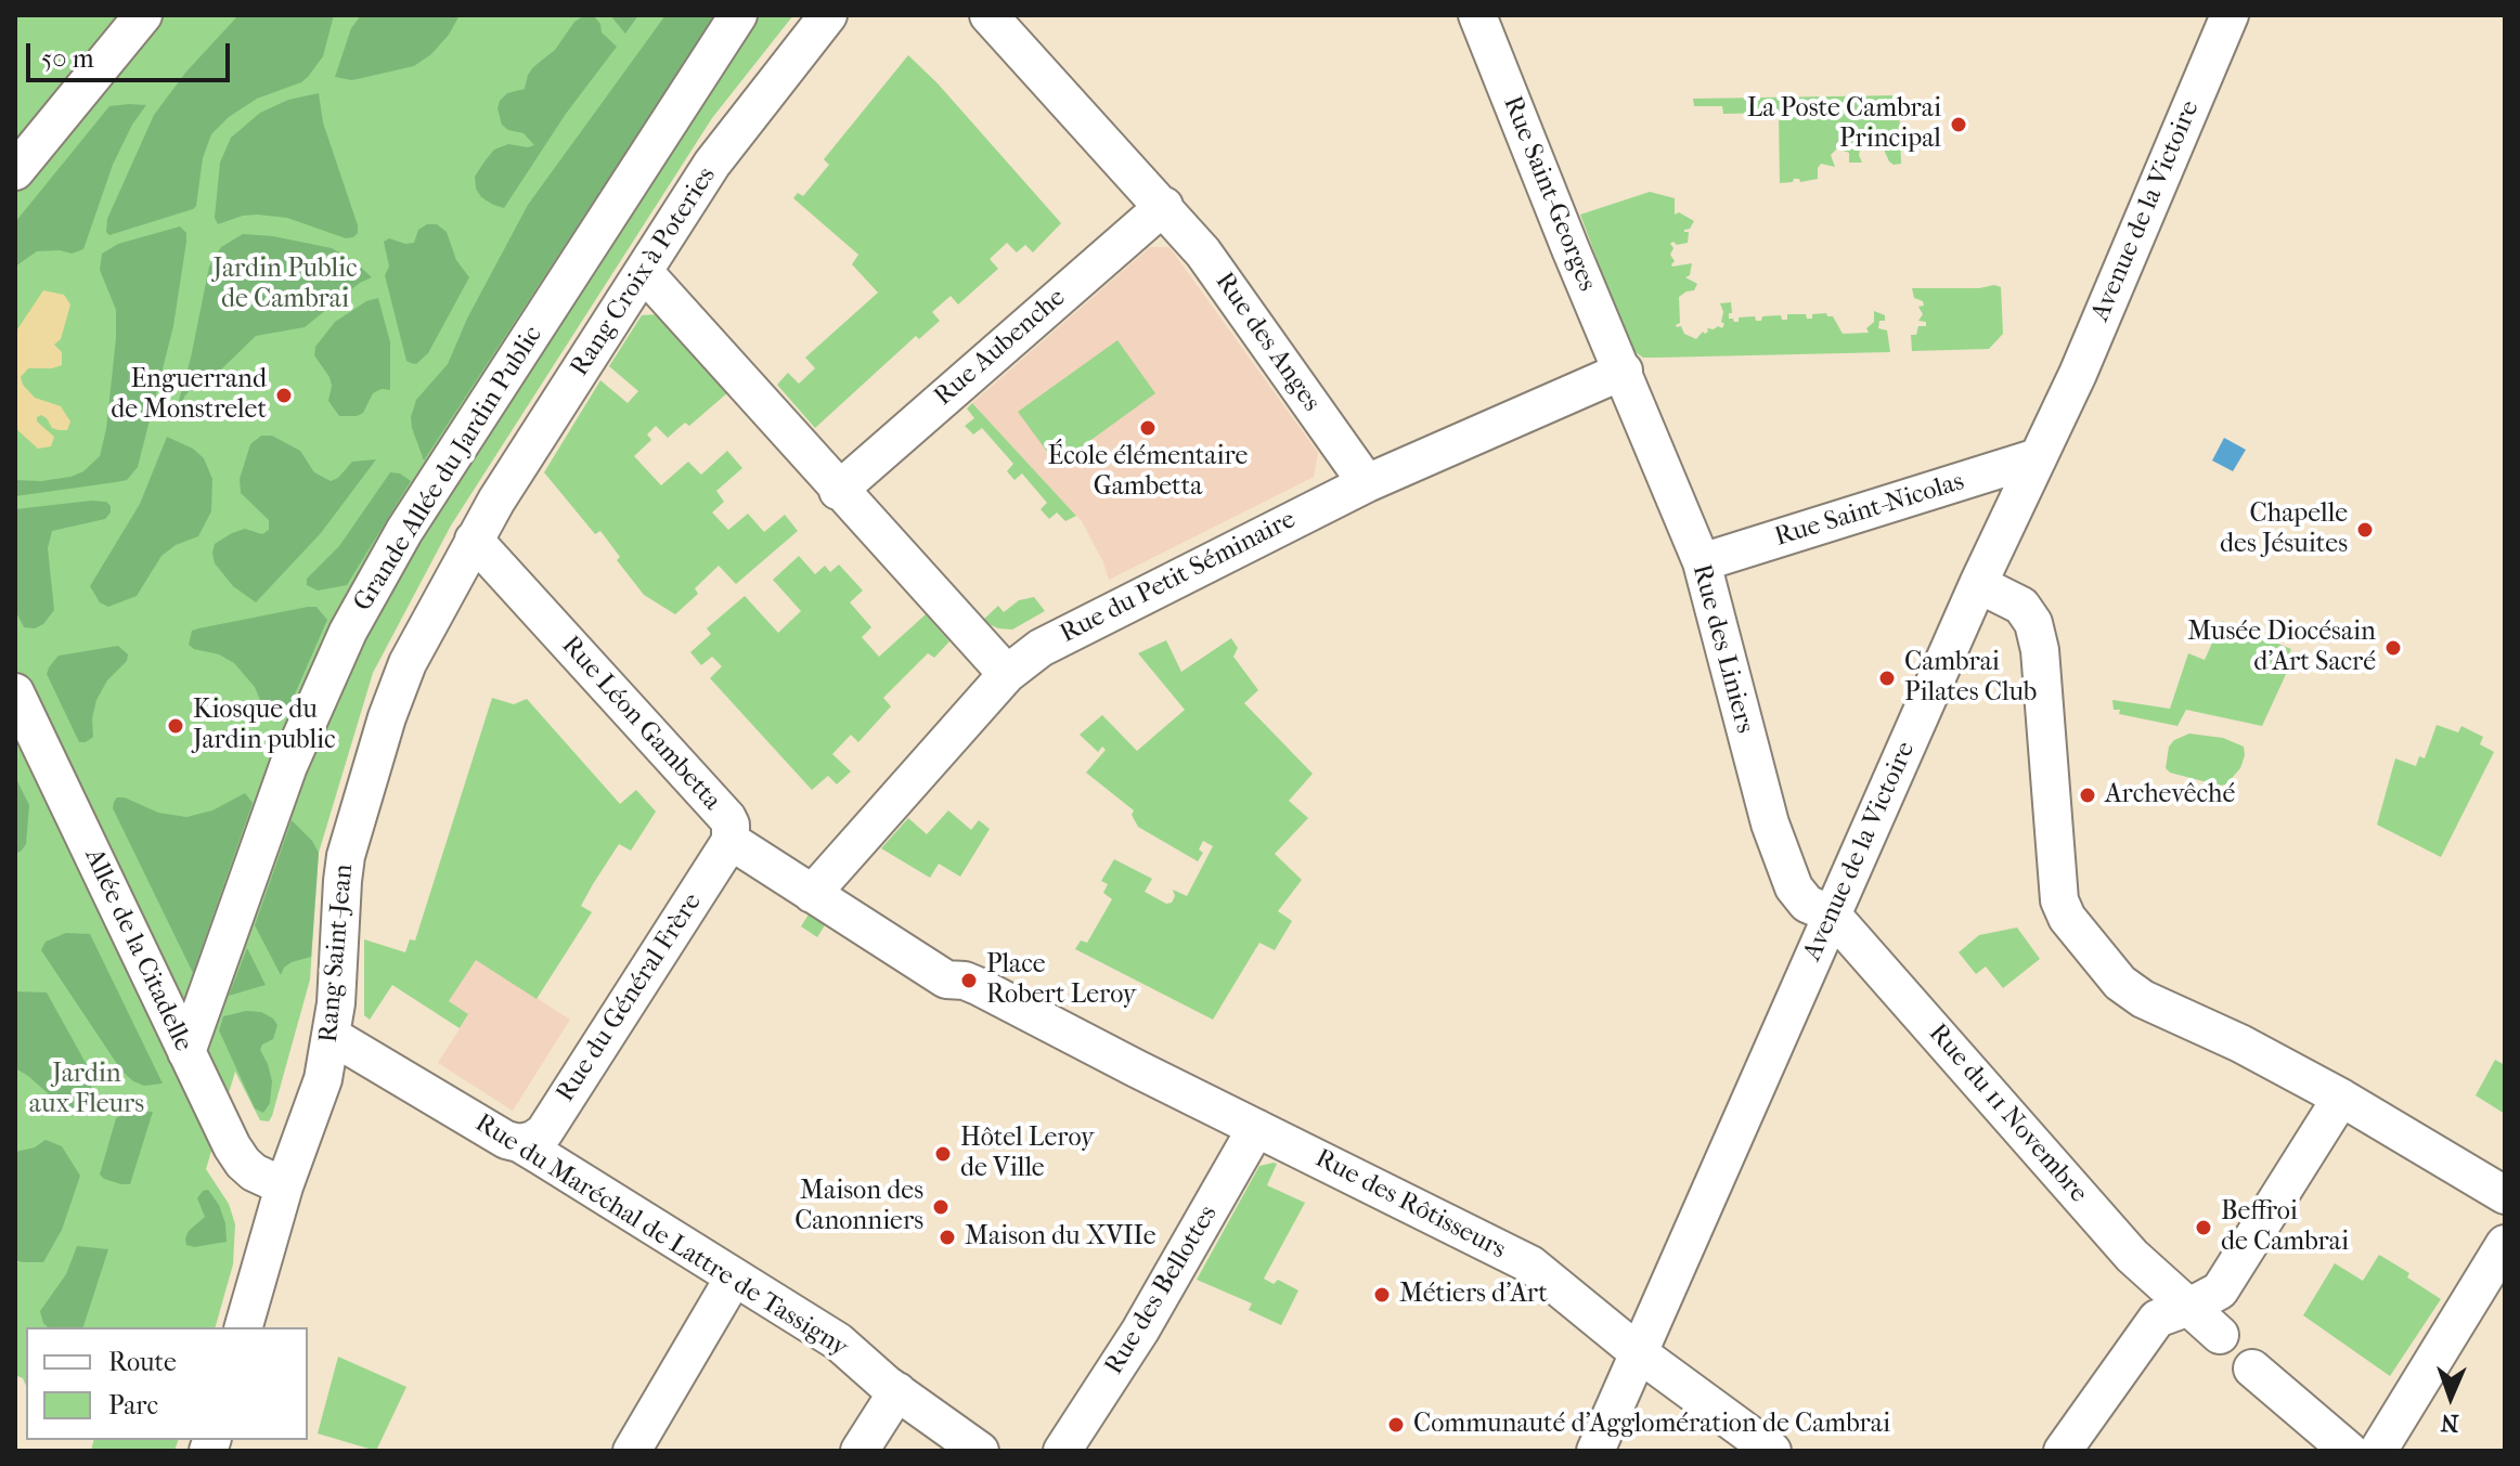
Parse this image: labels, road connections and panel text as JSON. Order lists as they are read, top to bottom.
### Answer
{
  "streets": {
    "street": [
      "Rue Saint-Georges",
      "Avenue de la Victoire",
      "Rang Croix à Poteries",
      "Rue des Anges",
      "Rue Aubenche",
      "Grande Allée du Jardin Public",
      "Rue Saint-Nicolas",
      "Rue du Petit Séminaire",
      "Rue des Liniers",
      "Rue Léon Gambetta",
      "Allée de la Citadelle",
      "Rang Saint-Jean",
      "Rue du Général Frère",
      "Rue du 11 Novembre",
      "Rue des Rôtisseurs",
      "Rue du Maréchal de Lattre de Tassigny",
      "Rue des Bellottes"
    ]
  },
  "crossings": [
    ["Rue Saint-Georges", "Rue du Petit Séminaire"],
    ["Rue Saint-Georges", "Rue des Liniers"],
    ["Avenue de la Victoire", "Rue Saint-Nicolas"],
    ["Avenue de la Victoire", "Rue des Liniers"],
    ["Avenue de la Victoire", "Rue du 11 Novembre"],
    ["Avenue de la Victoire", "Rue des Rôtisseurs"],
    ["Rang Croix à Poteries", "Rue Léon Gambetta"],
    ["Rang Croix à Poteries", "Rang Saint-Jean"],
    ["Rue des Anges", "Rue Aubenche"],
    ["Rue des Anges", "Rue du Petit Séminaire"],
    ["Grande Allée du Jardin Public", "Allée de la Citadelle"],
    ["Rue Saint-Nicolas", "Rue des Liniers"],
    ["Rue du Petit Séminaire", "Rue des Liniers"],
    ["Rue du Petit Séminaire", "Rue Léon Gambetta"],
    ["Rue du Petit Séminaire", "Rue des Rôtisseurs"],
    ["Rue des Liniers", "Rue du 11 Novembre"],
    ["Rue Léon Gambetta", "Rang Saint-Jean"],
    ["Rue Léon Gambetta", "Rue du Général Frère"],
    ["Rue Léon Gambetta", "Rue des Rôtisseurs"],
    ["Allée de la Citadelle", "Rang Saint-Jean"],
    ["Rang Saint-Jean", "Rue du Maréchal de Lattre de Tassigny"],
    ["Rue du Général Frère", "Rue du Maréchal de Lattre de Tassigny"],
    ["Rue des Rôtisseurs", "Rue des Bellottes"]
  ],
  "parks": ["Jardin Public de Cambrai", "Jardin aux Fleurs"],
  "places": [
    "La Poste Cambrai Principal",
    "Enguerrand de Monstrelet",
    "École élémentaire Gambetta",
    "Chapelle des Jésuites",
    "Musée Diocésain d'Art Sacré",
    "Cambrai Pilates Club",
    "Kiosque du Jardin public",
    "Archevêché",
    "Place Robert Leroy",
    "Hôtel Leroy de Ville",
    "Maison des Canonniers",
    "Beffroi de Cambrai",
    "Maison du XVIIe",
    "Métiers d’Art",
    "Communauté d'Agglomération de Cambrai"
  ],
  "legend": ["Route", "Parc"],
  "scale_bar": "50 m",
  "north": "bottom"
}
